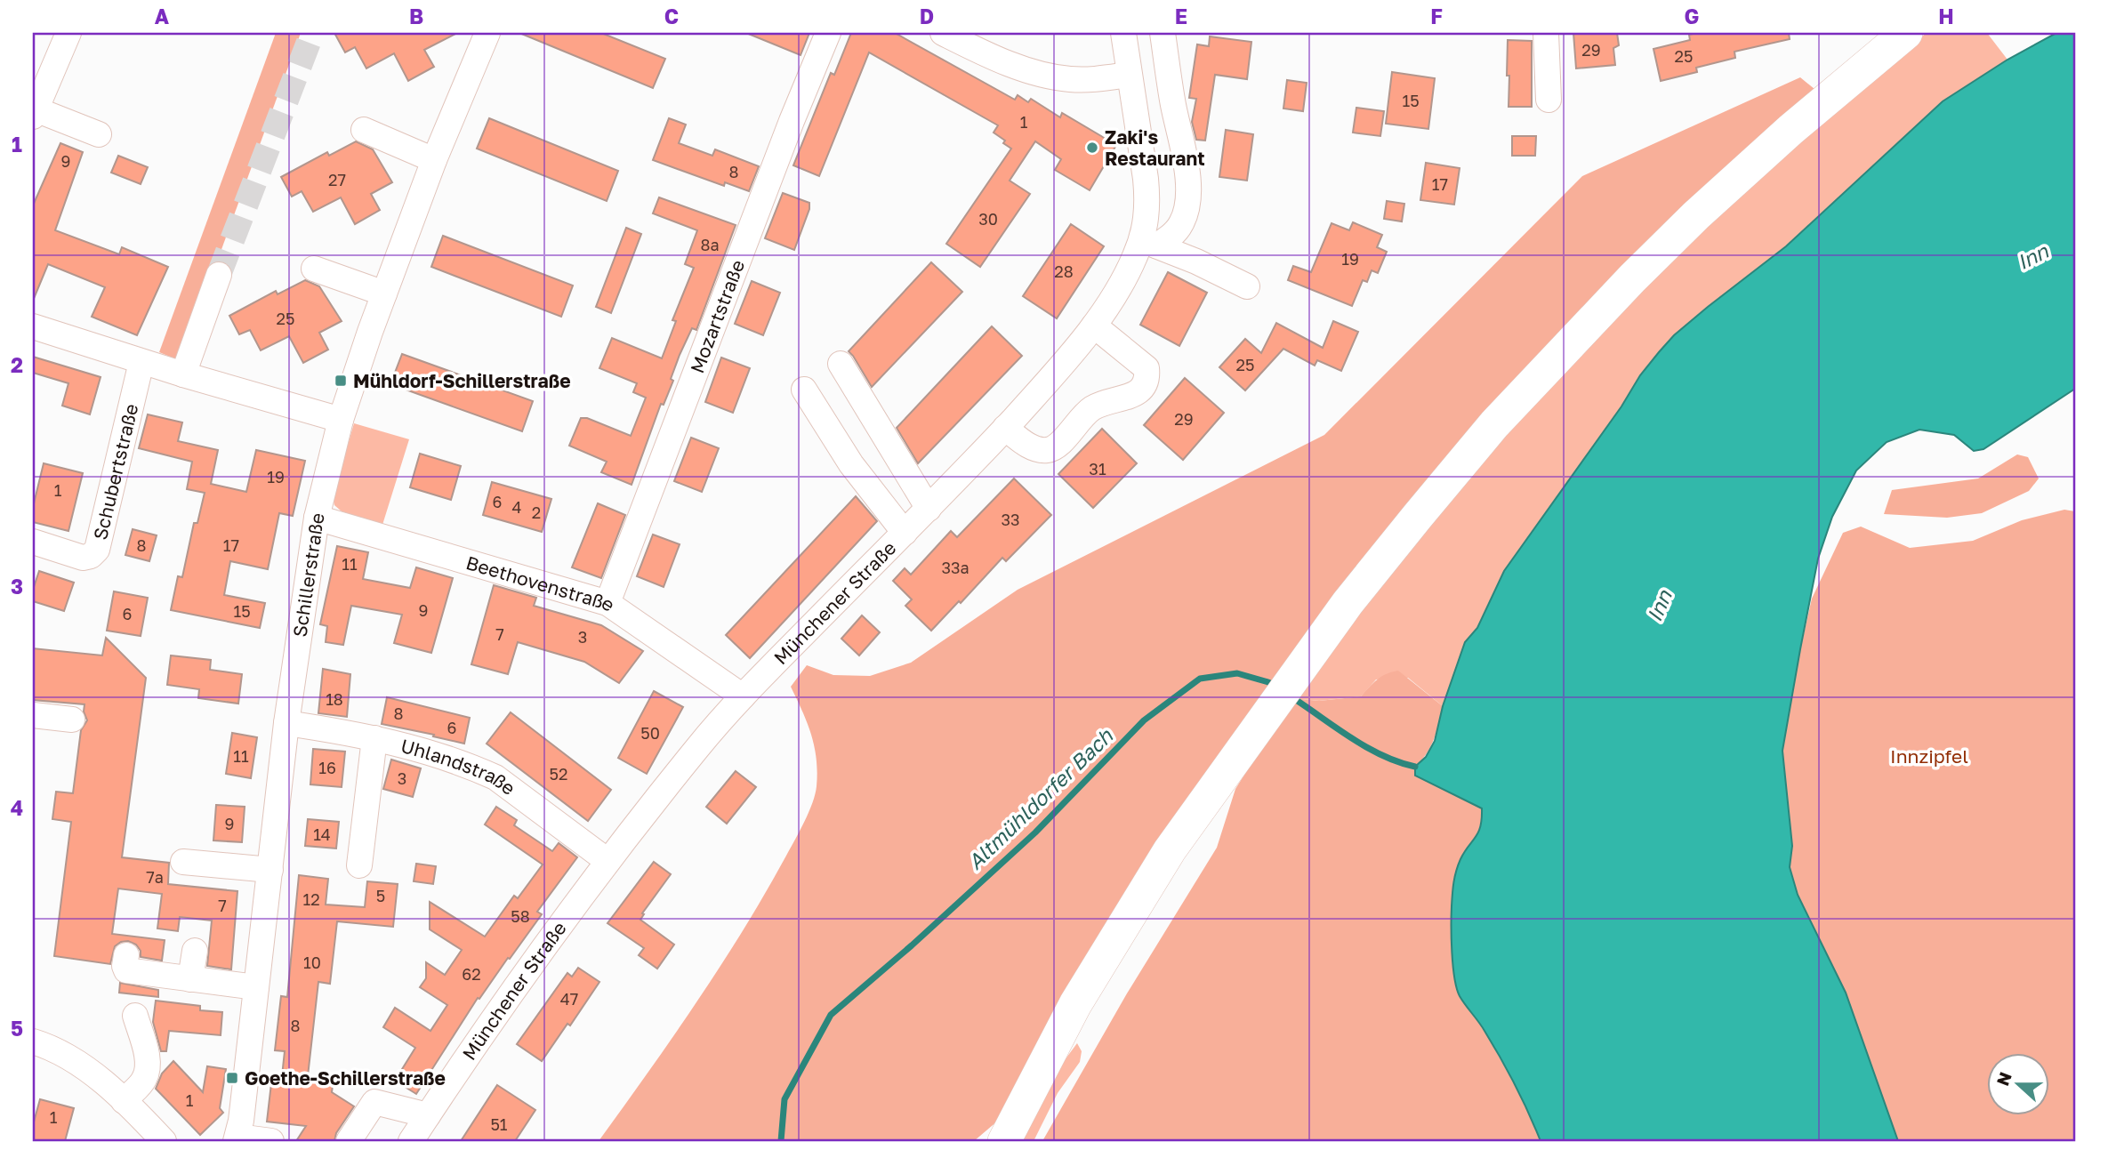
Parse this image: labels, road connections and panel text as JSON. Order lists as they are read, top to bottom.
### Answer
{
  "streets": {
    "street": [
      "Mozartstraße",
      "Schubertstraße",
      "Schillerstraße",
      "Beethovenstraße",
      "Münchener Straße",
      "Uhlandstraße"
    ]
  },
  "crossings": [
    ["Mozartstraße", "Beethovenstraße"],
    ["Schillerstraße", "Beethovenstraße"],
    ["Schillerstraße", "Uhlandstraße"],
    ["Beethovenstraße", "Münchener Straße"],
    ["Münchener Straße", "Uhlandstraße"]
  ],
  "water": ["Inn", "Altmühldorfer Bach"],
  "parks": ["Innzipfel"],
  "places": {
    "other": ["Zaki's Restaurant"],
    "transit": ["Mühldorf-Schillerstraße", "Goethe-Schillerstraße"]
  },
  "house_numbers": [
    "29",
    "25",
    "15",
    "1",
    "9",
    "8",
    "27",
    "17",
    "30",
    "8a",
    "19",
    "28",
    "25",
    "25",
    "29",
    "31",
    "19",
    "1",
    "6",
    "4",
    "2",
    "33",
    "8",
    "17",
    "11",
    "33a",
    "9",
    "15",
    "6",
    "7",
    "3",
    "18",
    "8",
    "6",
    "50",
    "11",
    "16",
    "52",
    "3",
    "9",
    "14",
    "7a",
    "5",
    "12",
    "7",
    "58",
    "10",
    "62",
    "47",
    "8",
    "1",
    "1",
    "51"
  ],
  "north": "left",
  "grid": {
    "columns": [
      "A",
      "B",
      "C",
      "D",
      "E",
      "F",
      "G",
      "H"
    ],
    "rows": [
      "1",
      "2",
      "3",
      "4",
      "5"
    ]
  }
}
